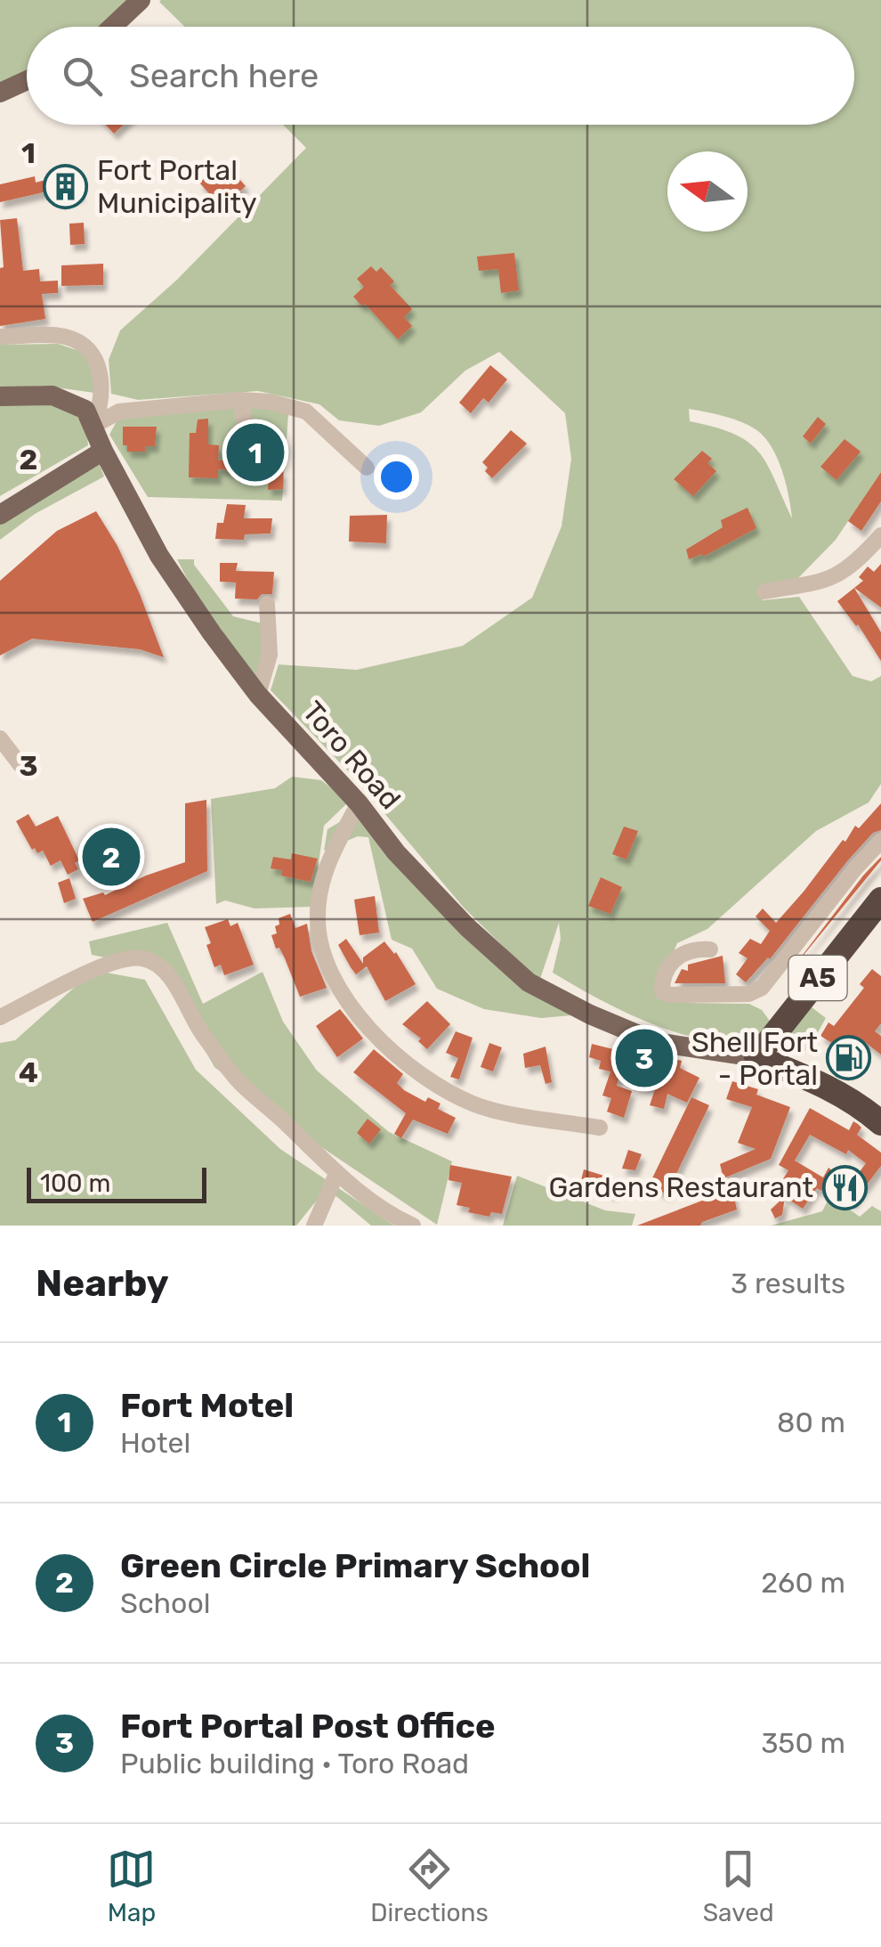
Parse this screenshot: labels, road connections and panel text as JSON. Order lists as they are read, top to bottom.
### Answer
{
  "streets": {
    "highway": ["A5"],
    "main road": ["Toro Road"]
  },
  "crossings": [
    ["Toro Road", "A5"]
  ],
  "places": {
    "building": ["Fort Portal Municipality"],
    "fuel station": ["Shell Fort - Portal"],
    "restaurant": ["Gardens Restaurant"]
  },
  "scale_bar": "100 m",
  "north": "left",
  "page": {
    "search": "Search here",
    "pins": ["1", "2", "3"],
    "scale": "100 m",
    "heading": ["Nearby", "3 results"],
    "list": [
      {
        "mark": "1",
        "name": "Fort Motel",
        "note": "Hotel",
        "value": "80 m"
      },
      {
        "mark": "2",
        "name": "Green Circle Primary School",
        "note": "School",
        "value": "260 m"
      },
      {
        "mark": "3",
        "name": "Fort Portal Post Office",
        "note": "Public building · Toro Road",
        "value": "350 m"
      }
    ],
    "nav": ["Map", "Directions", "Saved"]
  },
  "grid": {
    "rows": [
      "1",
      "2",
      "3",
      "4"
    ]
  }
}
